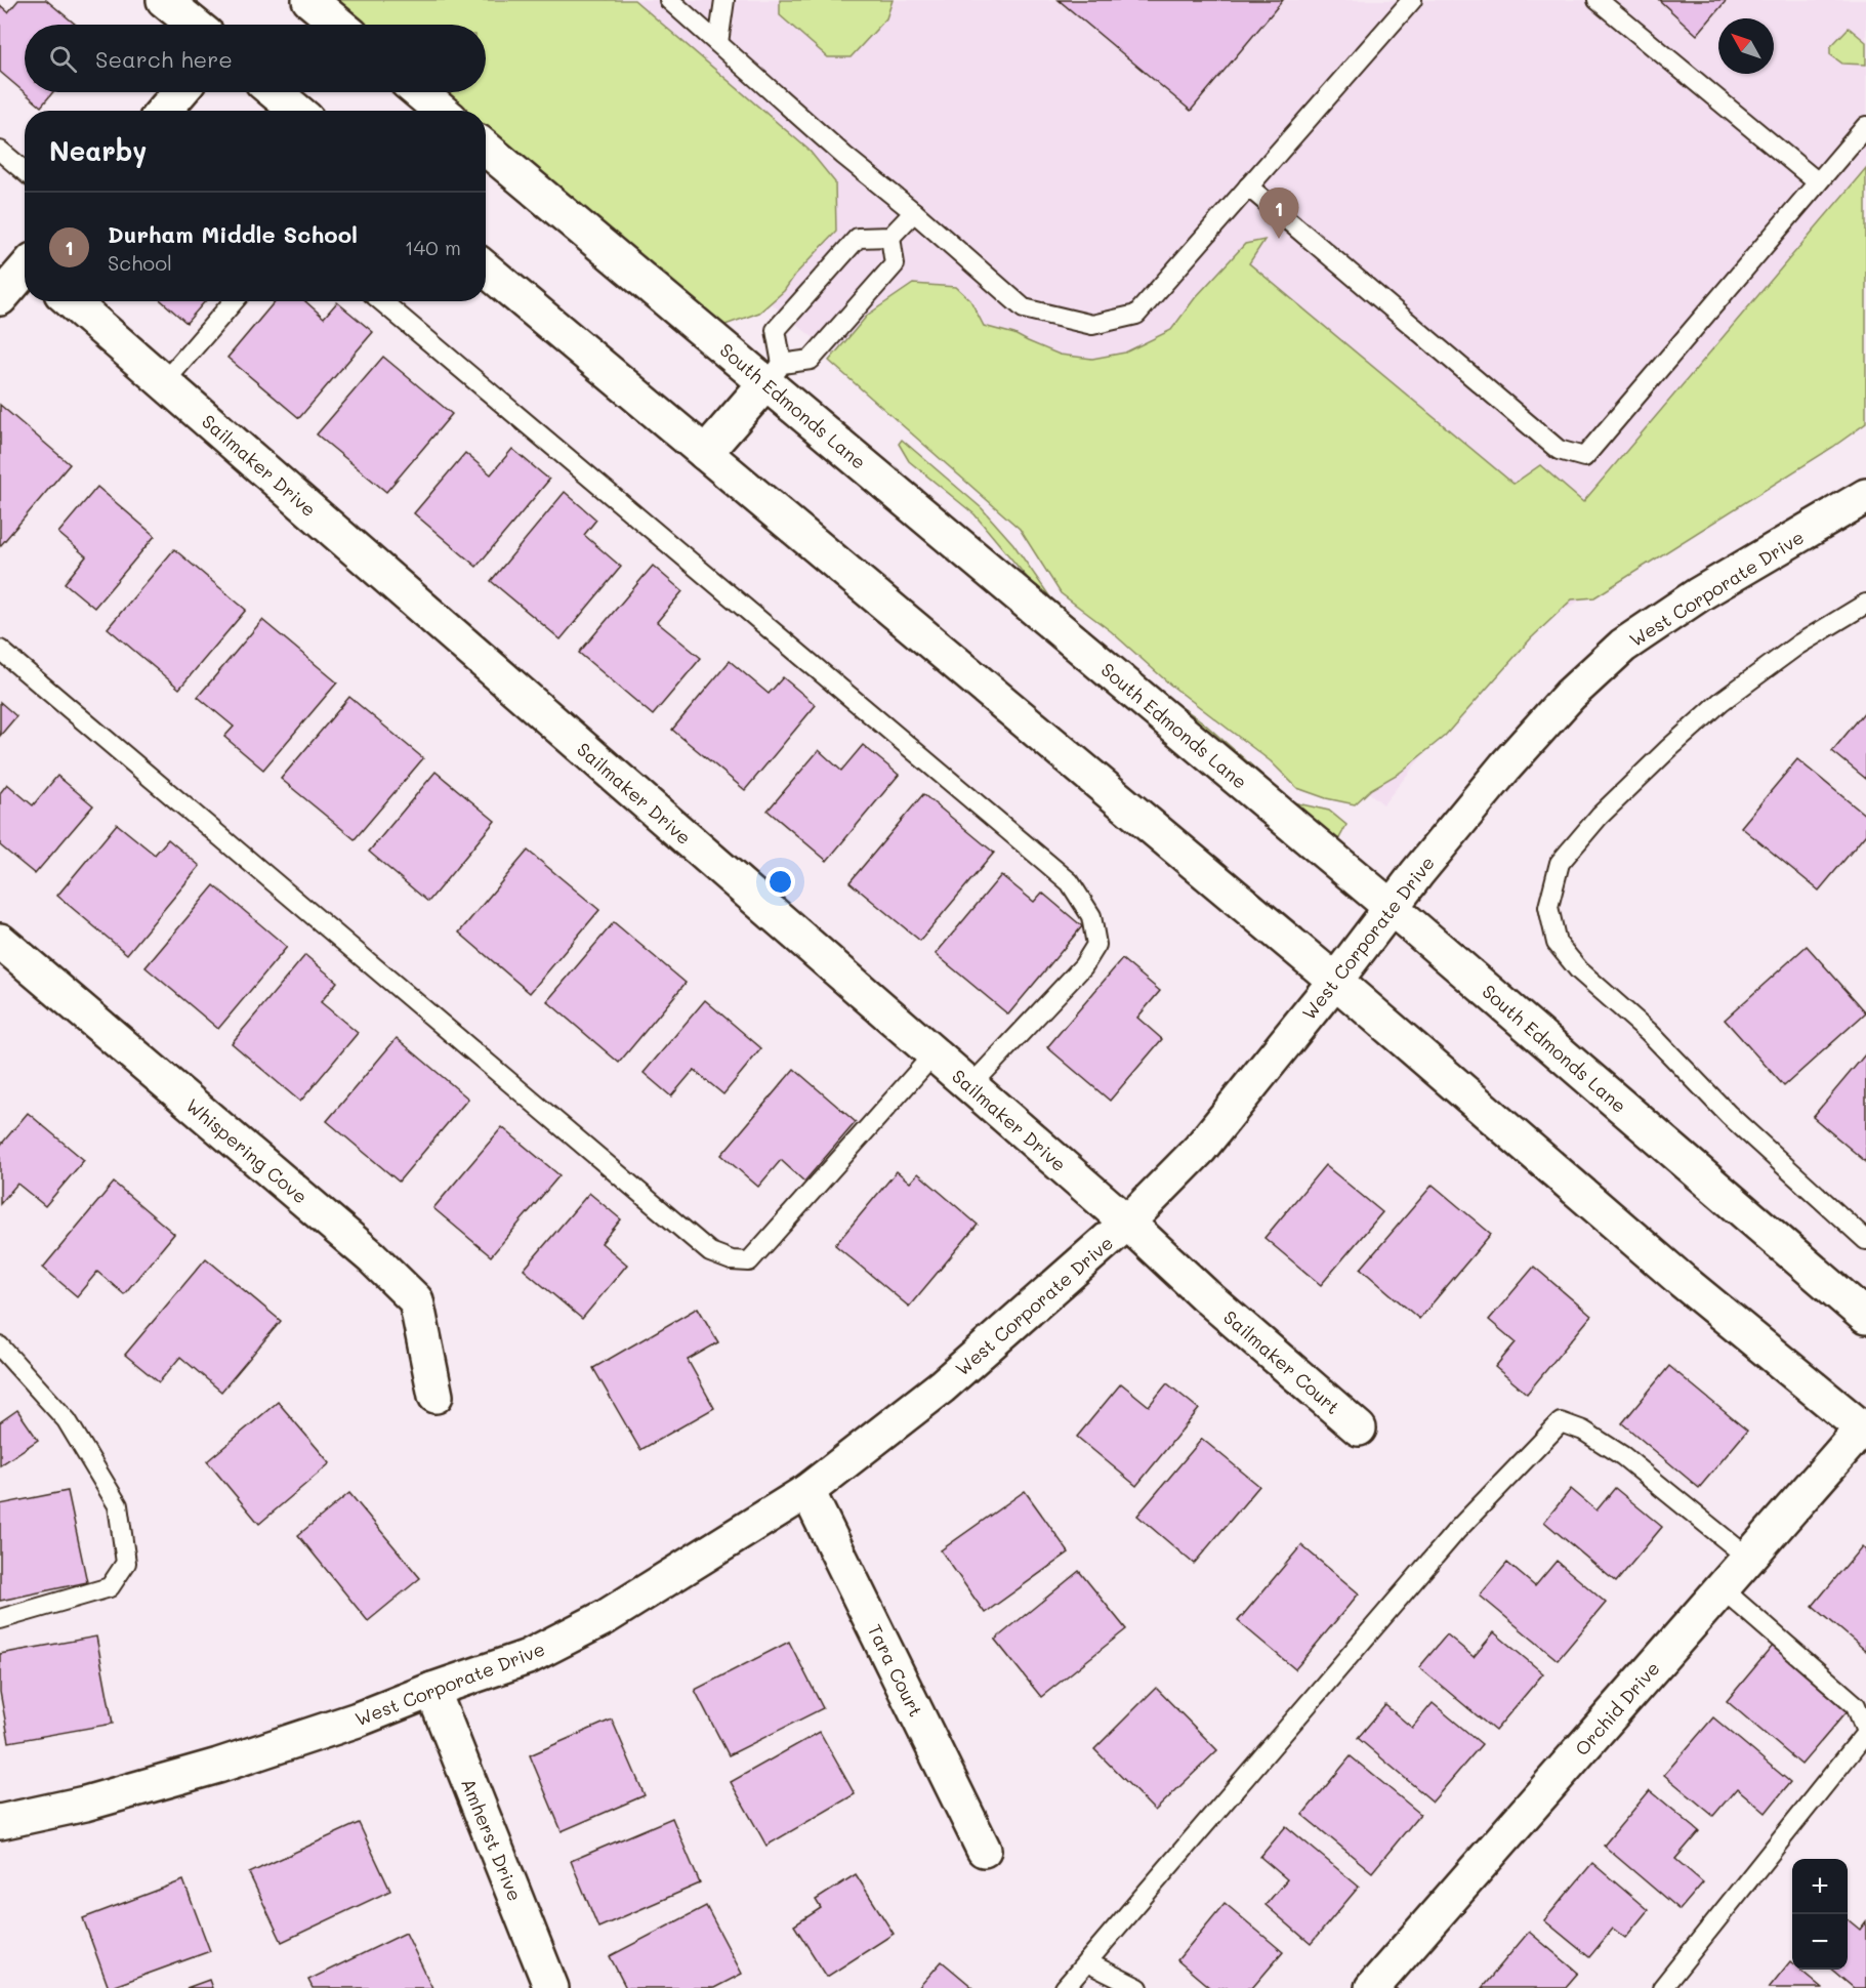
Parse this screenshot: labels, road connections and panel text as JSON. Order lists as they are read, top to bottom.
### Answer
{
  "streets": {
    "street": [
      "South Edmonds Lane",
      "Sailmaker Drive",
      "West Corporate Drive",
      "Whispering Cove",
      "Sailmaker Court",
      "Tara Court",
      "Orchid Drive",
      "Amherst Drive"
    ]
  },
  "crossings": [
    ["South Edmonds Lane", "West Corporate Drive"],
    ["Sailmaker Drive", "West Corporate Drive"],
    ["Sailmaker Drive", "Sailmaker Court"],
    ["West Corporate Drive", "Tara Court"],
    ["West Corporate Drive", "Amherst Drive"]
  ],
  "north": "top left",
  "page": {
    "search": "Search here",
    "heading": "Nearby",
    "pins": "1",
    "list": [
      {
        "mark": "1",
        "name": "Durham Middle School",
        "note": "School",
        "value": "140 m"
      }
    ],
    "map_buttons": ["+", "−"]
  }
}
